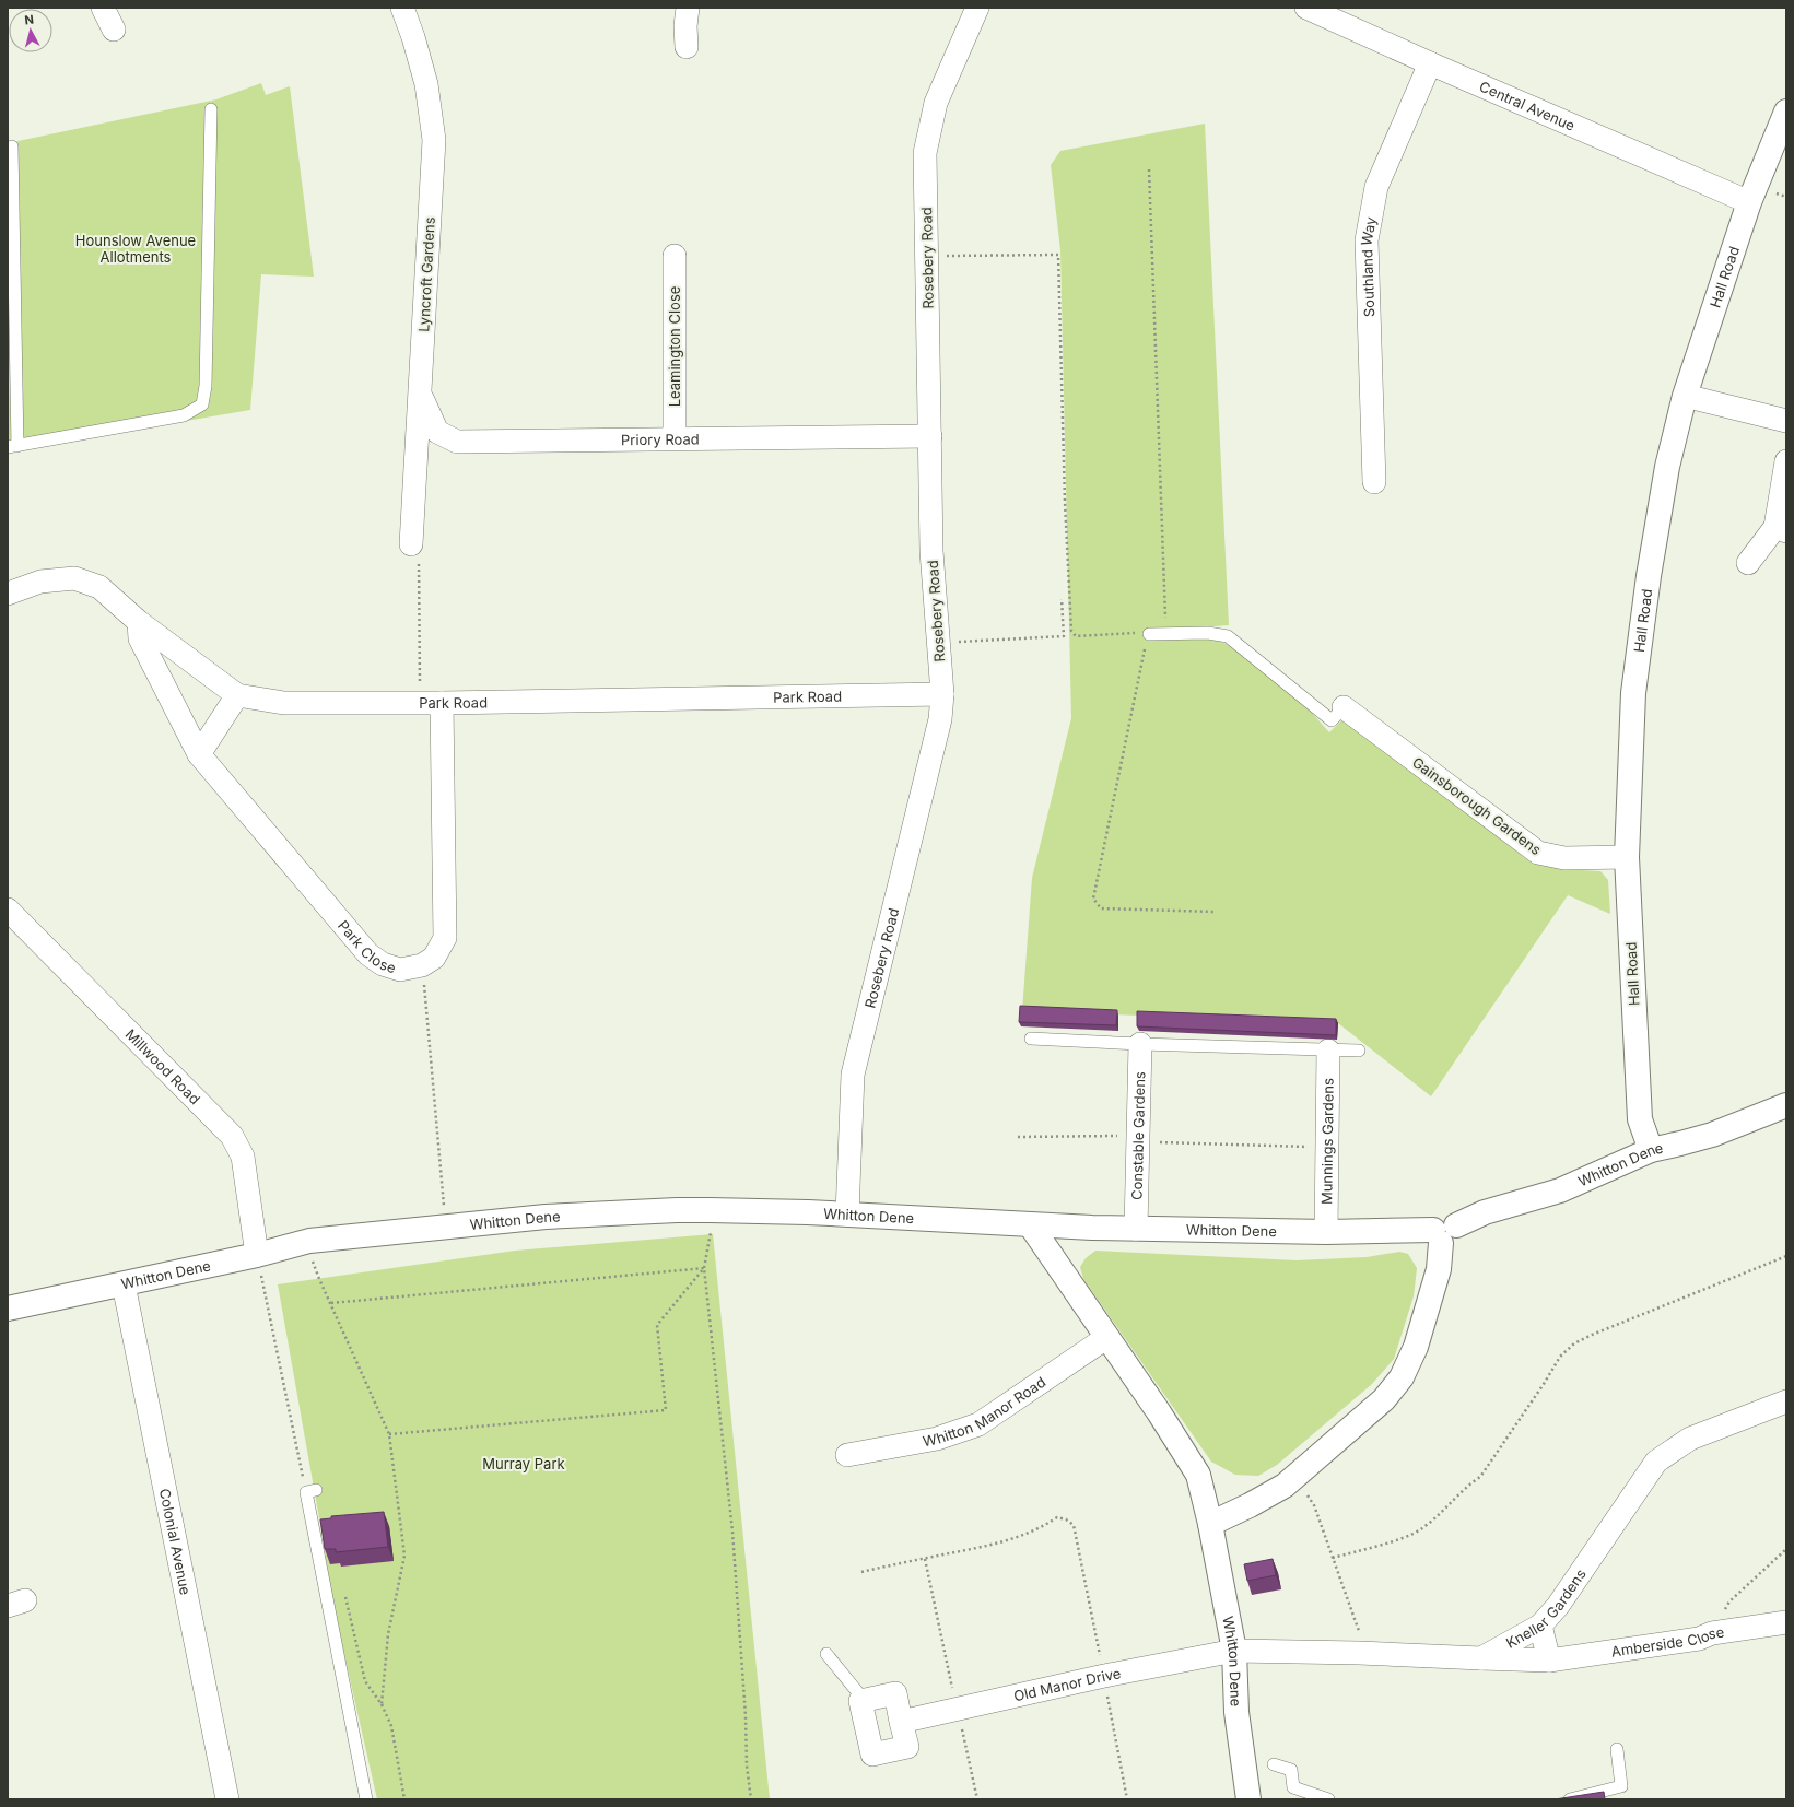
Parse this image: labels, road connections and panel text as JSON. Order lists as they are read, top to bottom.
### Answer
{
  "streets": {
    "street": [
      "Central Avenue",
      "Rosebery Road",
      "Southland Way",
      "Lyncroft Gardens",
      "Hall Road",
      "Leamington Close",
      "Priory Road",
      "Park Road",
      "Gainsborough Gardens",
      "Park Close",
      "Millwood Road",
      "Constable Gardens",
      "Munnings Gardens",
      "Whitton Dene",
      "Whitton Manor Road",
      "Colonial Avenue",
      "Kneller Gardens",
      "Amberside Close",
      "Old Manor Drive"
    ]
  },
  "crossings": [
    ["Central Avenue", "Southland Way"],
    ["Central Avenue", "Hall Road"],
    ["Rosebery Road", "Priory Road"],
    ["Rosebery Road", "Park Road"],
    ["Rosebery Road", "Whitton Dene"],
    ["Lyncroft Gardens", "Priory Road"],
    ["Hall Road", "Gainsborough Gardens"],
    ["Hall Road", "Whitton Dene"],
    ["Leamington Close", "Priory Road"],
    ["Park Road", "Park Close"],
    ["Millwood Road", "Whitton Dene"],
    ["Constable Gardens", "Whitton Dene"],
    ["Munnings Gardens", "Whitton Dene"],
    ["Whitton Dene", "Whitton Manor Road"],
    ["Whitton Dene", "Colonial Avenue"],
    ["Whitton Dene", "Old Manor Drive"],
    ["Kneller Gardens", "Amberside Close"]
  ],
  "parks": ["Hounslow Avenue Allotments", "Murray Park"],
  "north": "top"
}
